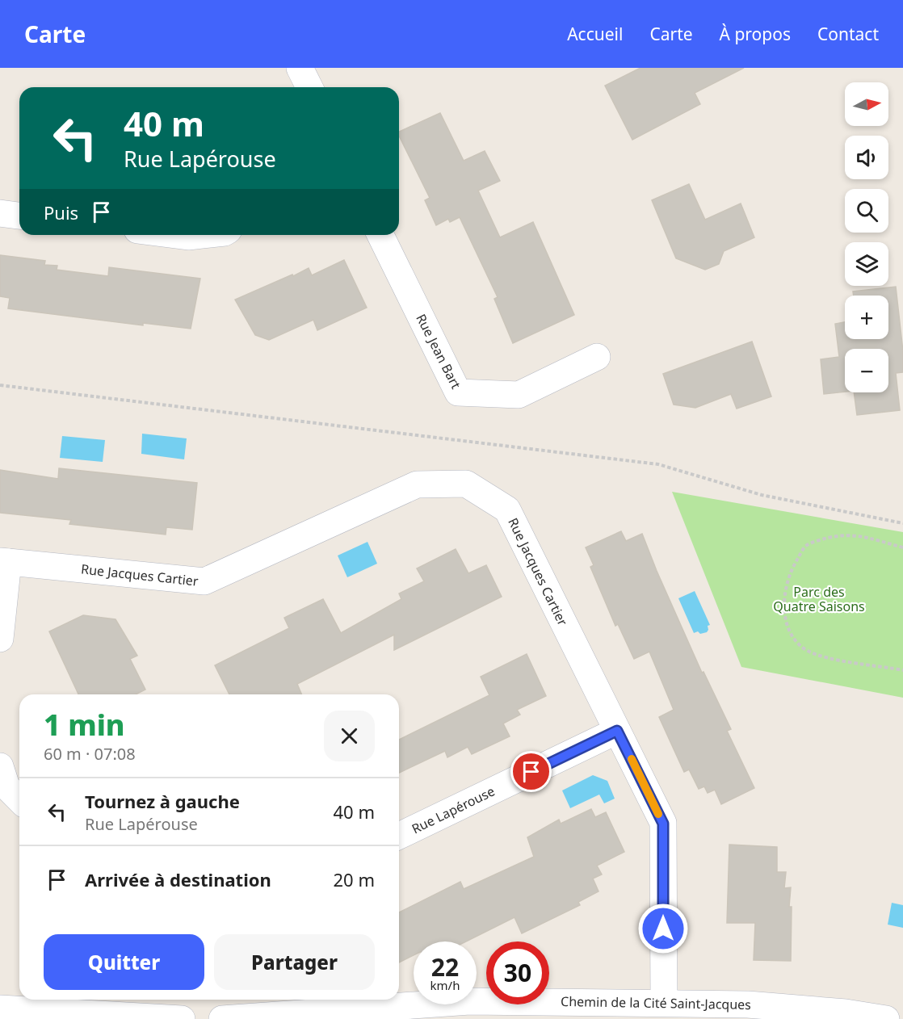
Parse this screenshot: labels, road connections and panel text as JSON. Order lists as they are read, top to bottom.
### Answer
{
  "streets": {
    "street": [
      "Rue Jean Bart",
      "Rue Jacques Cartier",
      "Rue Lapérouse",
      "Chemin de la Cité Saint-Jacques"
    ]
  },
  "crossings": [
    ["Rue Jacques Cartier", "Rue Lapérouse"],
    ["Rue Jacques Cartier", "Chemin de la Cité Saint-Jacques"]
  ],
  "parks": ["Parc des Quatre Saisons"],
  "north": "right",
  "page": {
    "header": "Carte",
    "nav": [
      "Accueil",
      "Carte",
      "À propos",
      "Contact"
    ],
    "map_buttons": ["+", "−"],
    "turn": ["40 m", "Rue Lapérouse"],
    "then": "Puis",
    "heading": ["1 min", "60 m · 07:08"],
    "list": [
      {
        "name": "Tournez à gauche",
        "note": "Rue Lapérouse",
        "value": "40 m"
      },
      {
        "name": "Arrivée à destination",
        "value": "20 m"
      }
    ],
    "buttons": ["Quitter", "Partager"],
    "speed": "22 km/h",
    "limit": "30"
  }
}
